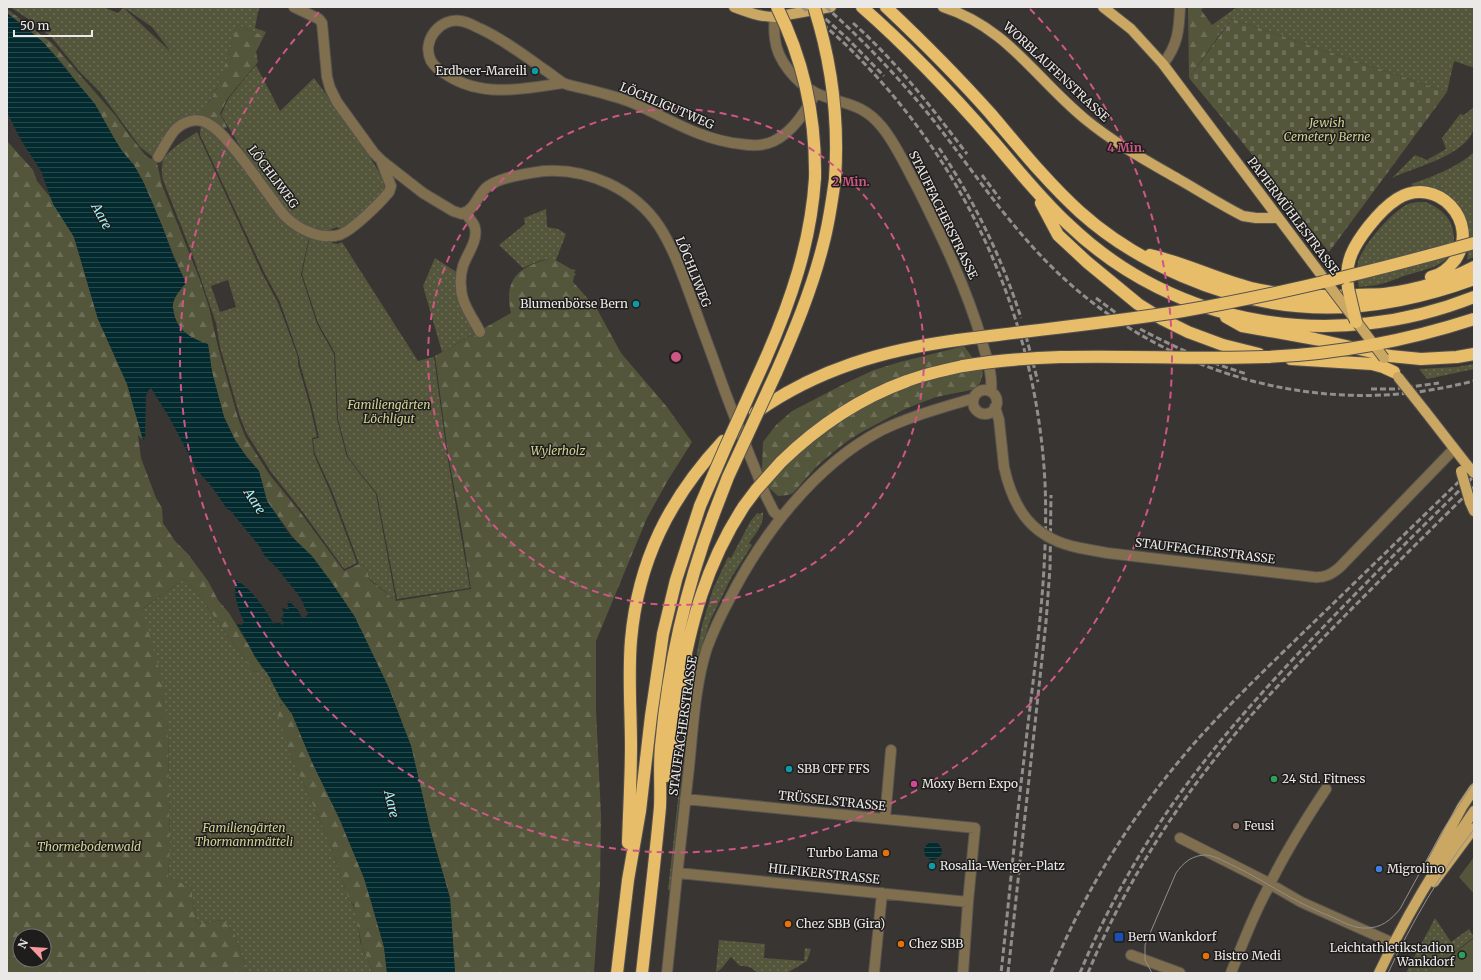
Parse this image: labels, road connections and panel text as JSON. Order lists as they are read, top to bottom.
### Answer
{
  "streets": {
    "main road": ["WORBLAUFENSTRASSE", "PAPIERMÜHLESTRASSE"],
    "street": [
      "LÖCHLIGUTWEG",
      "LÖCHLIWEG",
      "STAUFFACHERSTRASSE",
      "TRÜSSELSTRASSE",
      "HILFIKERSTRASSE"
    ]
  },
  "crossings": [
    ["WORBLAUFENSTRASSE", "PAPIERMÜHLESTRASSE"],
    ["LÖCHLIGUTWEG", "STAUFFACHERSTRASSE"],
    ["LÖCHLIWEG", "STAUFFACHERSTRASSE"],
    ["STAUFFACHERSTRASSE", "PAPIERMÜHLESTRASSE"],
    ["STAUFFACHERSTRASSE", "TRÜSSELSTRASSE"],
    ["STAUFFACHERSTRASSE", "HILFIKERSTRASSE"],
    ["TRÜSSELSTRASSE", "HILFIKERSTRASSE"]
  ],
  "water": ["Aare"],
  "parks": [
    "Jewish Cemetery Berne",
    "Familiengärten Löchligut",
    "Wylerholz",
    "Familiengärten Thormannmätteli",
    "Thormebodenwald"
  ],
  "places": {
    "other": [
      "Erdbeer-Mareili",
      "Blumenbörse Bern",
      "SBB CFF FFS",
      "24 Std. Fitness",
      "Moxy Bern Expo",
      "Feusi",
      "Turbo Lama",
      "Rosalia-Wenger-Platz",
      "Migrolino",
      "Chez SBB (Gira)",
      "Chez SBB",
      "Leichtathletikstadion Wankdorf",
      "Bistro Medi"
    ],
    "transit": ["Bern Wankdorf"]
  },
  "scale_bar": "50 m",
  "north": "top left",
  "rings": ["4 Min.", "2 Min."]
}
